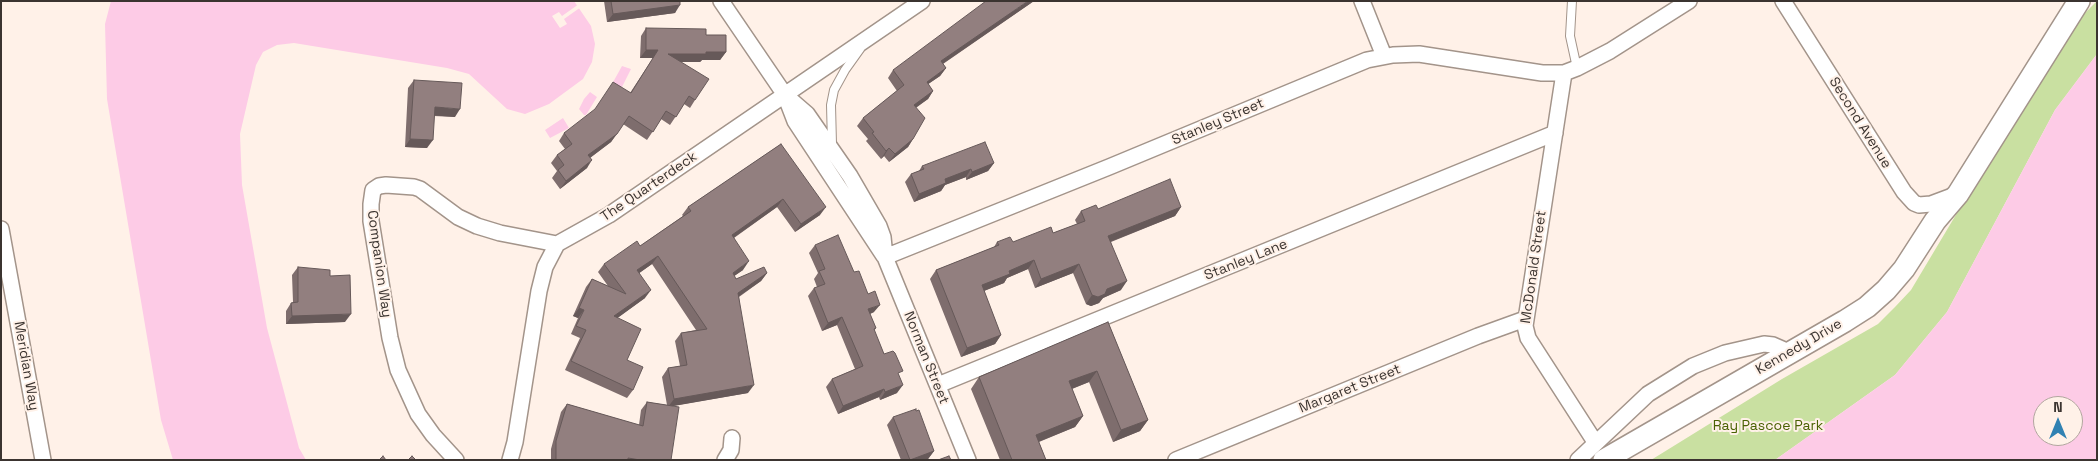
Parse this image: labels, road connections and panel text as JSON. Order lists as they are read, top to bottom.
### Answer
{
  "streets": {
    "street": [
      "Stanley Street",
      "Second Avenue",
      "The Quarterdeck",
      "Stanley Lane",
      "Companion Way",
      "McDonald Street",
      "Kennedy Drive",
      "Norman Street",
      "Meridian Way",
      "Margaret Street"
    ]
  },
  "crossings": [
    ["Stanley Street", "McDonald Street"],
    ["Stanley Street", "Norman Street"],
    ["Second Avenue", "Kennedy Drive"],
    ["The Quarterdeck", "Companion Way"],
    ["The Quarterdeck", "Norman Street"],
    ["Stanley Lane", "McDonald Street"],
    ["Stanley Lane", "Norman Street"],
    ["McDonald Street", "Kennedy Drive"],
    ["McDonald Street", "Margaret Street"]
  ],
  "parks": ["Ray Pascoe Park"],
  "north": "top"
}
